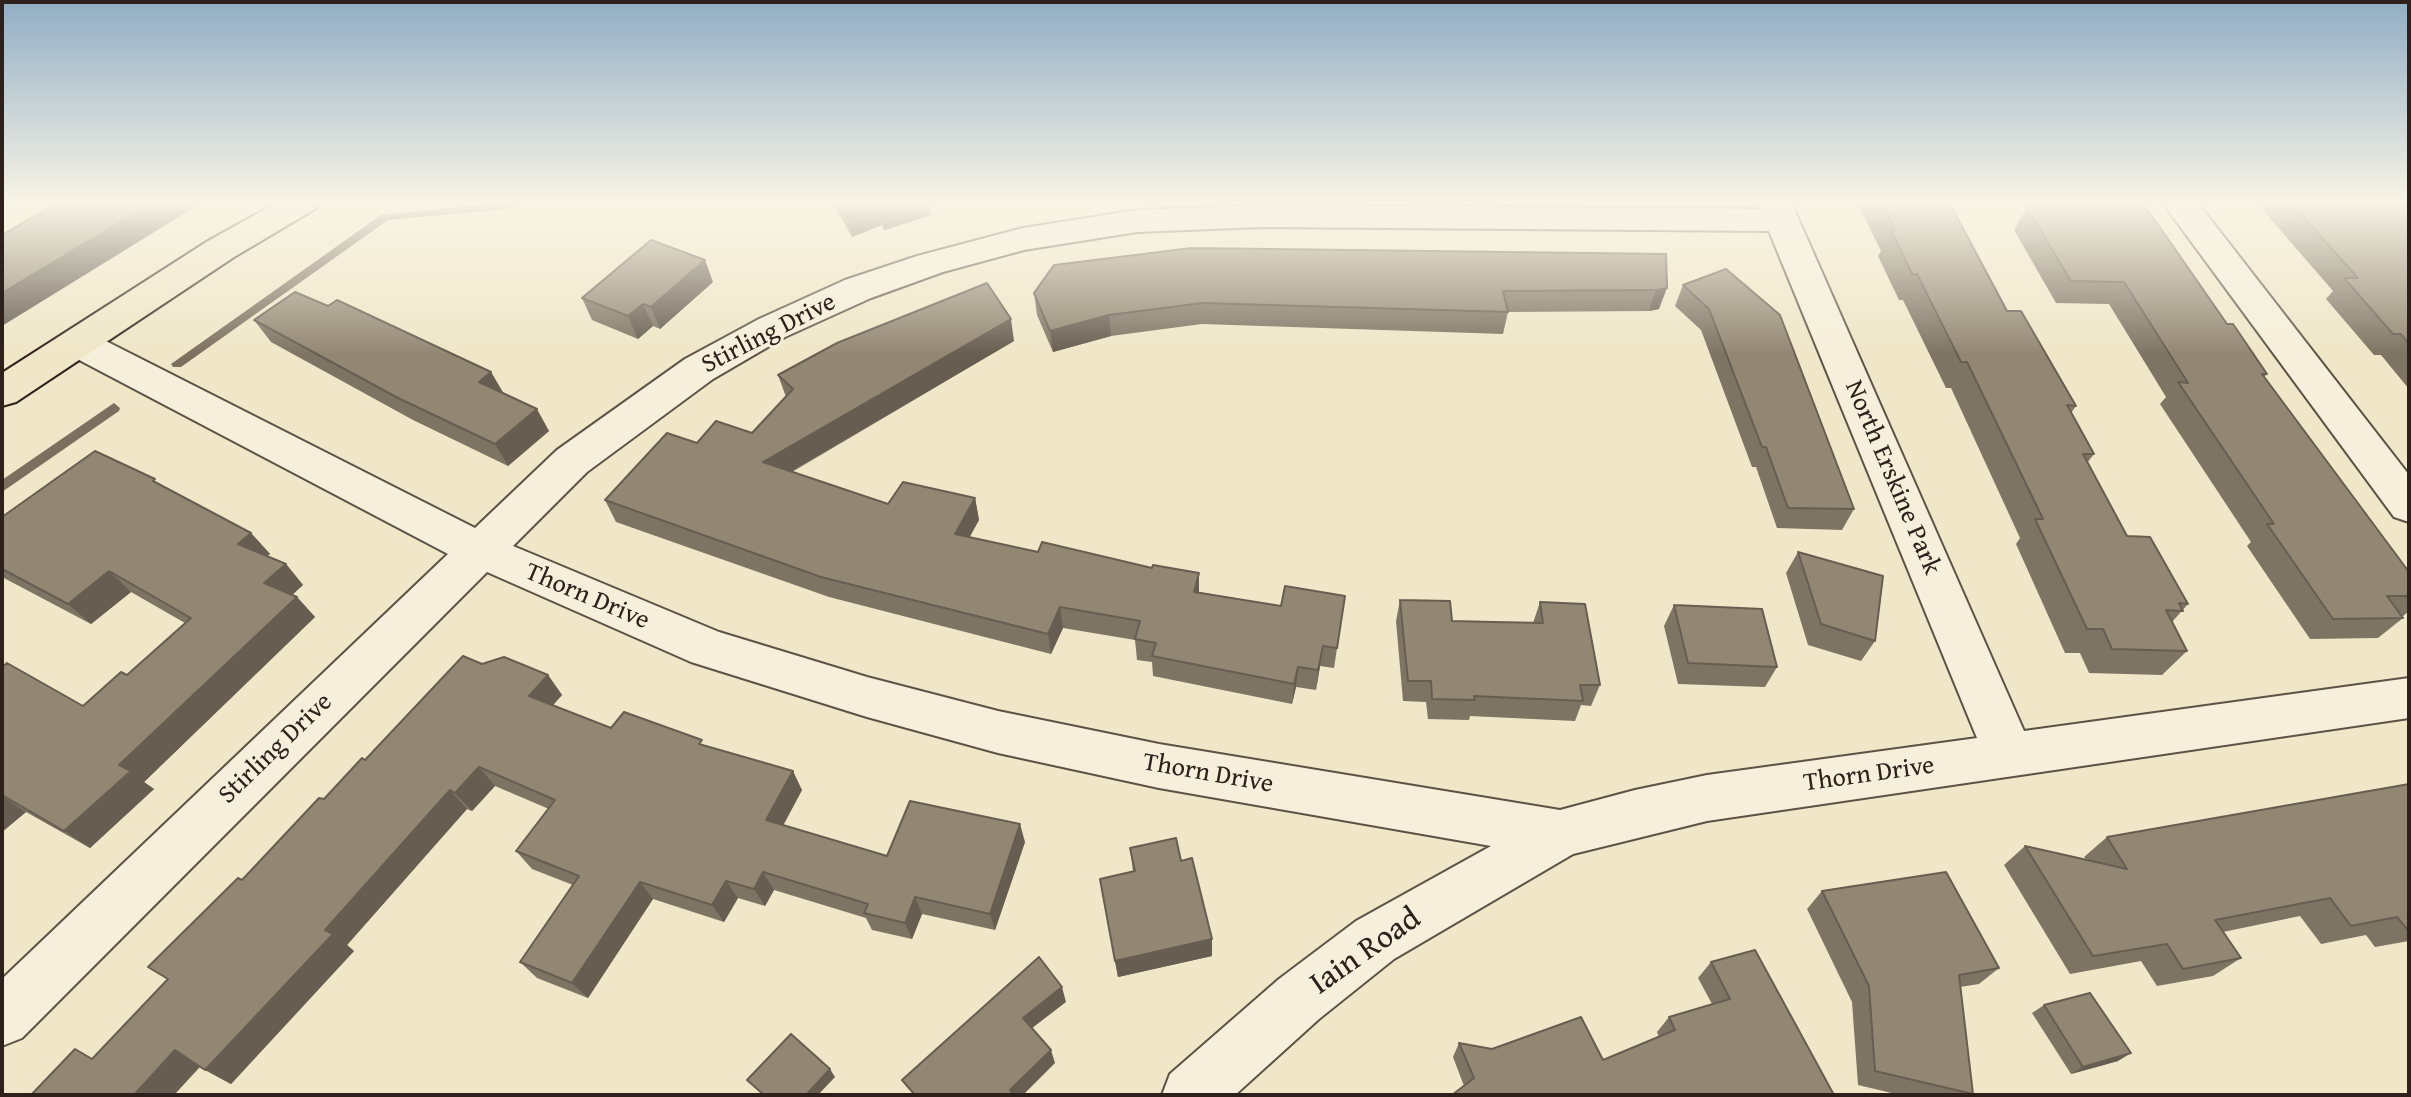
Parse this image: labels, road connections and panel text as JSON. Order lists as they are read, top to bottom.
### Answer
{
  "streets": {
    "street": [
      "Stirling Drive",
      "North Erskine Park",
      "Thorn Drive",
      "Iain Road"
    ]
  },
  "crossings": [
    ["Stirling Drive", "Thorn Drive"],
    ["North Erskine Park", "Thorn Drive"],
    ["Thorn Drive", "Iain Road"]
  ]
}
